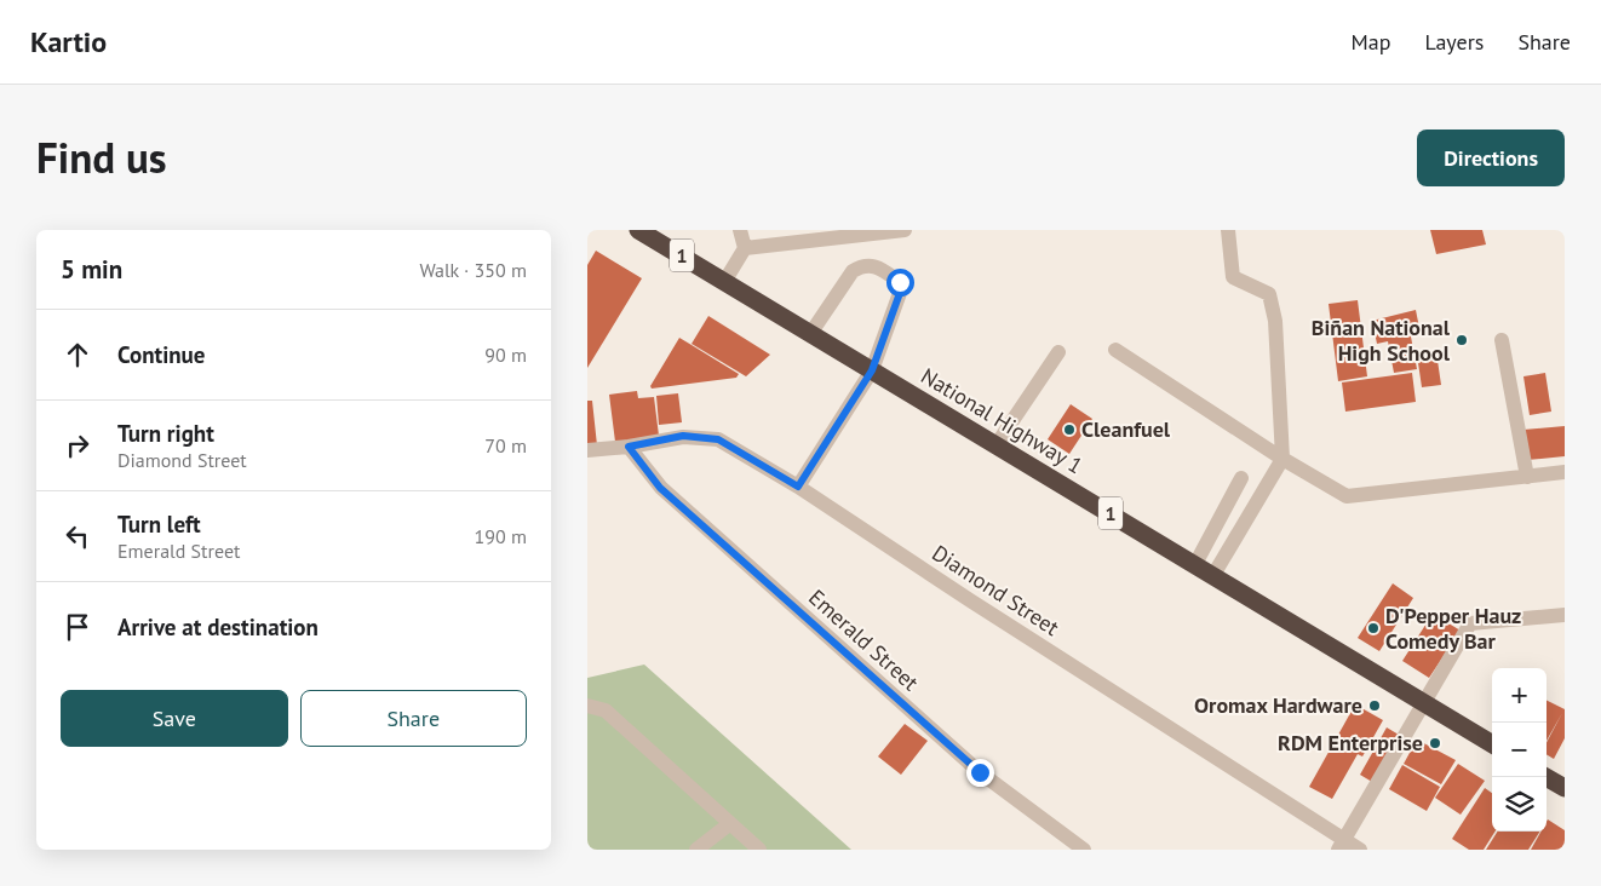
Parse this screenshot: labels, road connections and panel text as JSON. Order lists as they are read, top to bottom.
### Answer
{
  "streets": {
    "highway": ["1", "National Highway 1"],
    "street": ["Diamond Street", "Emerald Street"]
  },
  "crossings": [
    ["Diamond Street", "Emerald Street"]
  ],
  "places": [
    "Biñan National High School",
    "Cleanfuel",
    "D'Pepper Hauz Comedy Bar",
    "Oromax Hardware",
    "RDM Enterprise"
  ],
  "page": {
    "header": "Kartio",
    "nav": ["Map", "Layers", "Share"],
    "title": "Find us",
    "buttons": [
      "Directions",
      ["Save", "Share"]
    ],
    "heading": ["5 min", "Walk · 350 m"],
    "list": [
      ["Continue", "90 m"],
      ["Turn right", "Diamond Street", "70 m"],
      ["Turn left", "Emerald Street", "190 m"],
      "Arrive at destination"
    ],
    "map_buttons": ["+", "−"]
  }
}
